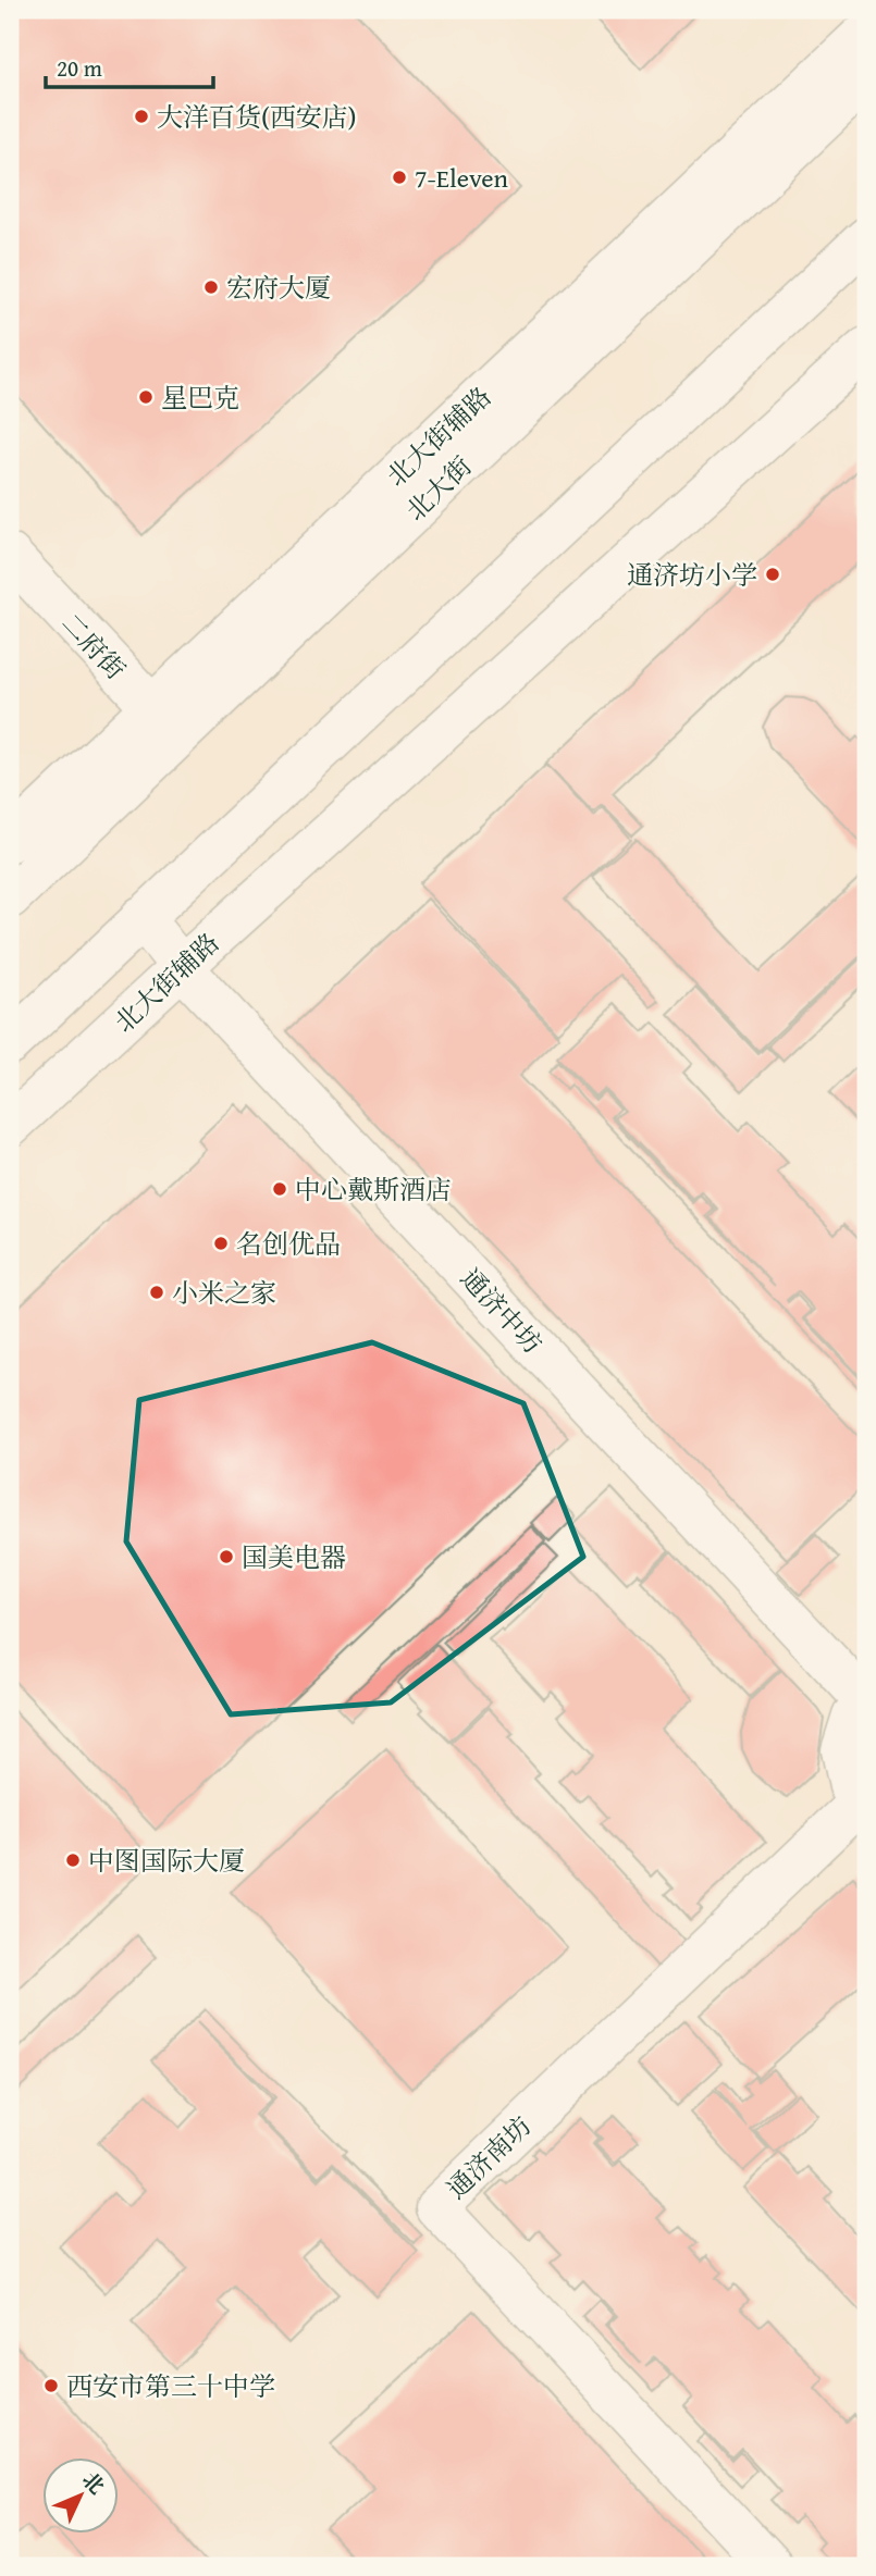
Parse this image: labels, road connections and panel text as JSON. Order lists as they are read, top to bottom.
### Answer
{
  "streets": {
    "street": [
      "北大街辅路",
      "北大街",
      "二府街",
      "通济中坊",
      "通济南坊"
    ]
  },
  "crossings": [
    ["北大街辅路", "北大街"],
    ["北大街辅路", "二府街"],
    ["北大街辅路", "通济中坊"],
    ["北大街", "二府街"]
  ],
  "places": [
    "大洋百货(西安店)",
    "7-Eleven",
    "宏府大厦",
    "星巴克",
    "通济坊小学",
    "中心戴斯酒店",
    "名创优品",
    "小米之家",
    "国美电器",
    "中图国际大厦",
    "西安市第三十中学"
  ],
  "scale_bar": "20 m",
  "north": "top right"
}
